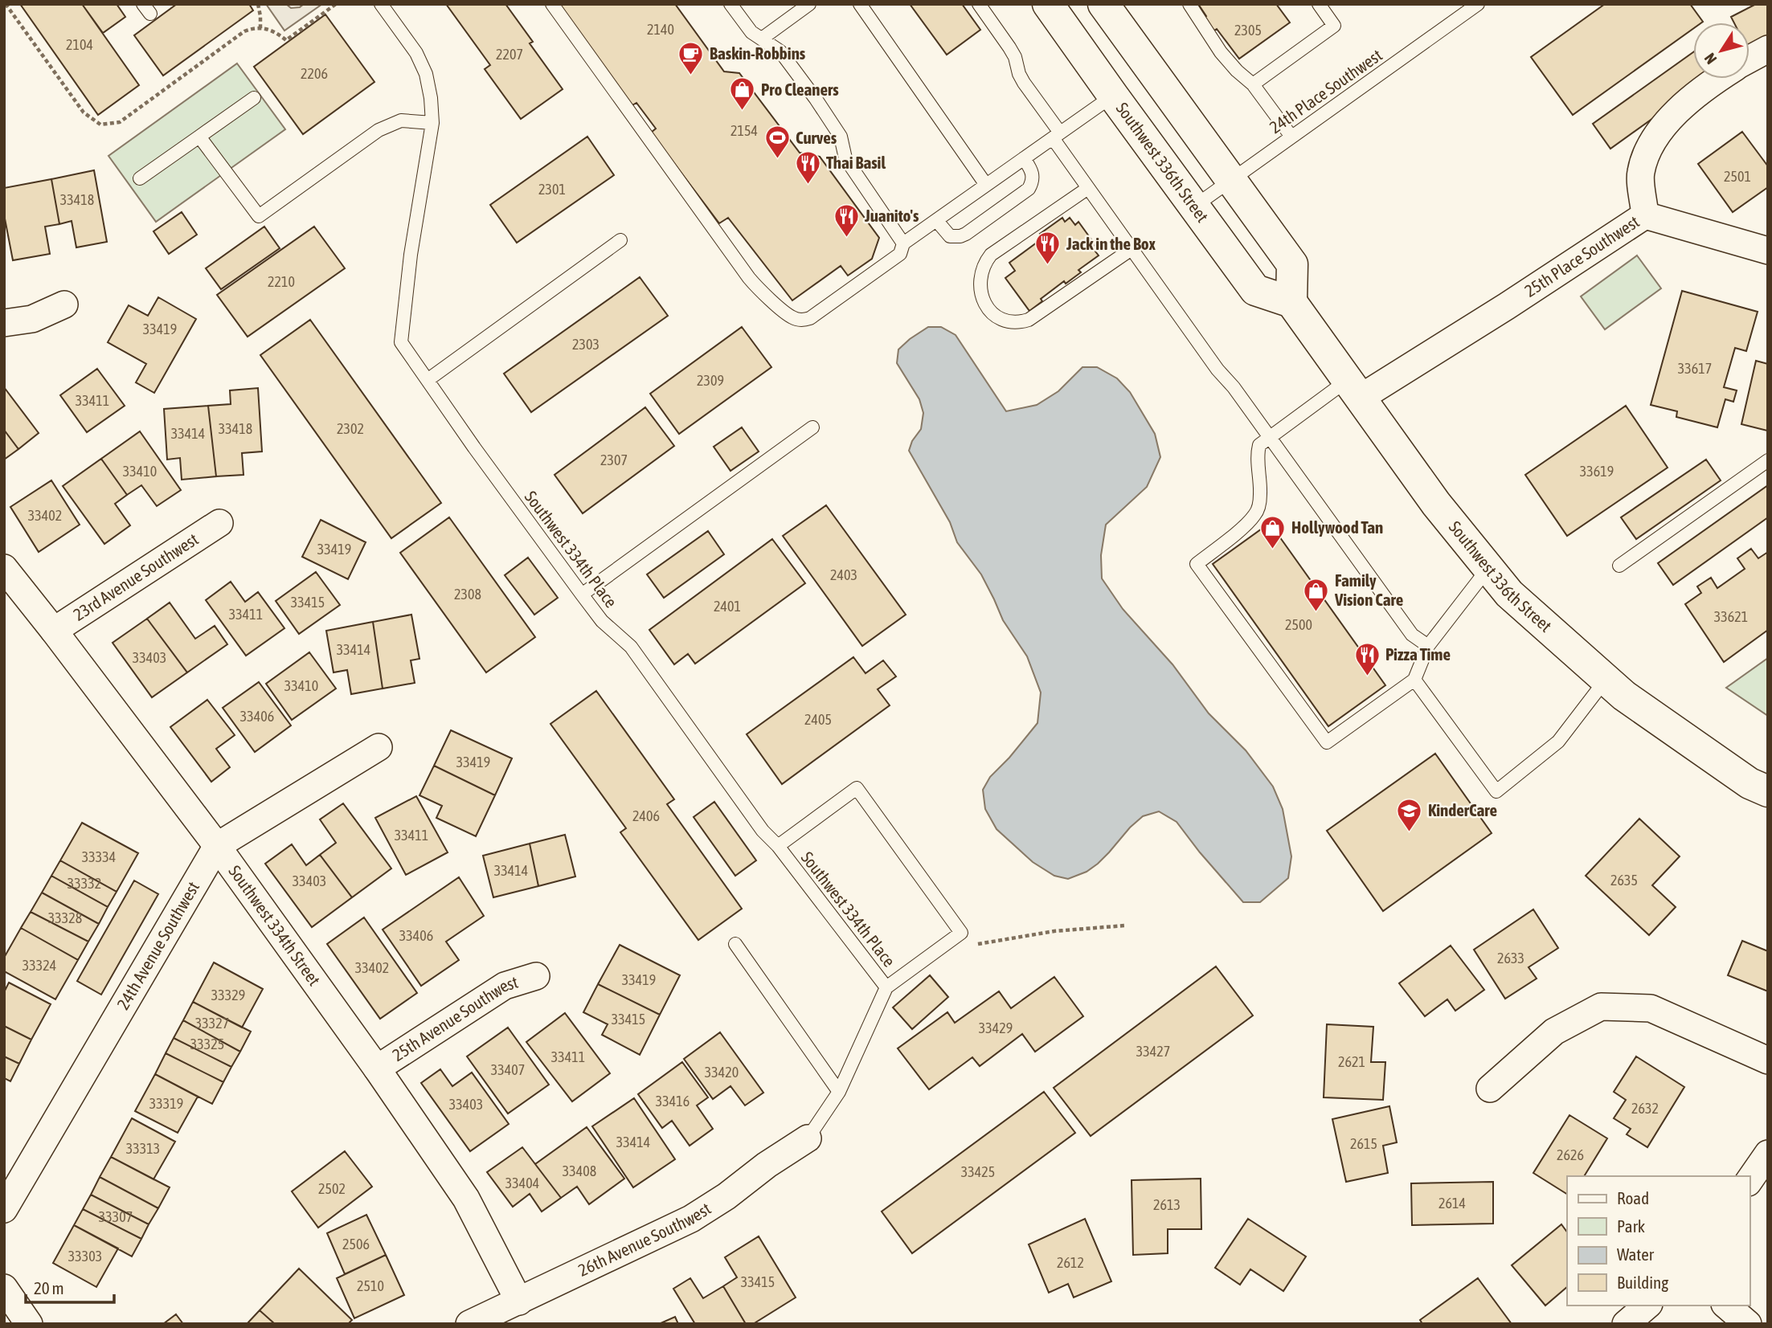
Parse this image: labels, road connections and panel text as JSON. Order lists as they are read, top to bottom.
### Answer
{
  "streets": {
    "main road": ["Southwest 336th Street"],
    "street": [
      "25th Place Southwest",
      "23rd Avenue Southwest",
      "Southwest 334th Street",
      "24th Avenue Southwest",
      "25th Avenue Southwest",
      "26th Avenue Southwest"
    ],
    "lane": ["24th Place Southwest", "Southwest 334th Place"]
  },
  "crossings": [
    ["24th Place Southwest", "Southwest 336th Street"],
    ["Southwest 336th Street", "25th Place Southwest"],
    ["Southwest 334th Place", "26th Avenue Southwest"],
    ["23rd Avenue Southwest", "Southwest 334th Street"],
    ["Southwest 334th Street", "24th Avenue Southwest"],
    ["Southwest 334th Street", "25th Avenue Southwest"],
    ["Southwest 334th Street", "26th Avenue Southwest"]
  ],
  "places": {
    "cafe": ["Baskin-Robbins"],
    "shop": ["Pro Cleaners", "Hollywood Tan", "Family Vision Care"],
    "sports": ["Curves"],
    "restaurant": [
      "Thai Basil",
      "Juanito's",
      "Jack in the Box",
      "Pizza Time"
    ],
    "school or university": ["KinderCare"]
  },
  "house_numbers": [
    "2140",
    "2305",
    "2104",
    "2207",
    "2206",
    "2154",
    "2501",
    "2301",
    "33418",
    "2210",
    "33419",
    "2303",
    "33617",
    "2309",
    "33411",
    "33418",
    "2302",
    "33414",
    "2307",
    "33410",
    "33619",
    "33402",
    "33419",
    "2403",
    "2308",
    "33415",
    "2401",
    "33411",
    "33621",
    "2500",
    "33414",
    "33403",
    "33410",
    "33406",
    "2405",
    "33419",
    "2406",
    "33411",
    "33334",
    "33414",
    "2635",
    "33403",
    "33332",
    "33328",
    "33406",
    "2633",
    "33324",
    "33402",
    "33419",
    "33329",
    "33415",
    "33327",
    "33429",
    "33325",
    "33427",
    "33411",
    "2621",
    "33407",
    "33420",
    "33416",
    "33319",
    "33403",
    "2632",
    "33414",
    "2615",
    "33313",
    "2626",
    "33408",
    "33425",
    "33404",
    "2502",
    "2614",
    "2613",
    "33307",
    "2506",
    "33303",
    "2612",
    "33415",
    "2510"
  ],
  "legend": [
    "Road",
    "Park",
    "Water",
    "Building"
  ],
  "scale_bar": "20 m",
  "north": "bottom left"
}
